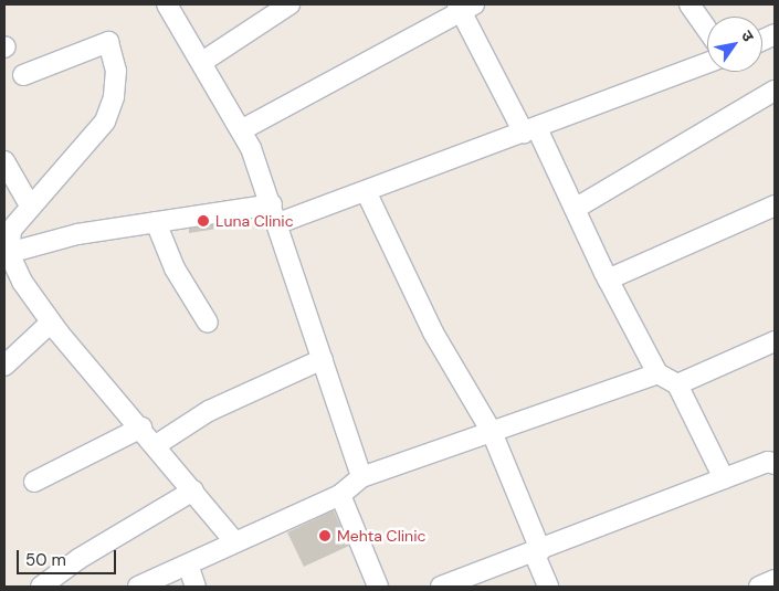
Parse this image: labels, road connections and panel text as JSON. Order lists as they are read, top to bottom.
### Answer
{
  "places": ["Luna Clinic", "Mehta Clinic"],
  "scale_bar": "50 m",
  "north": "top right"
}
